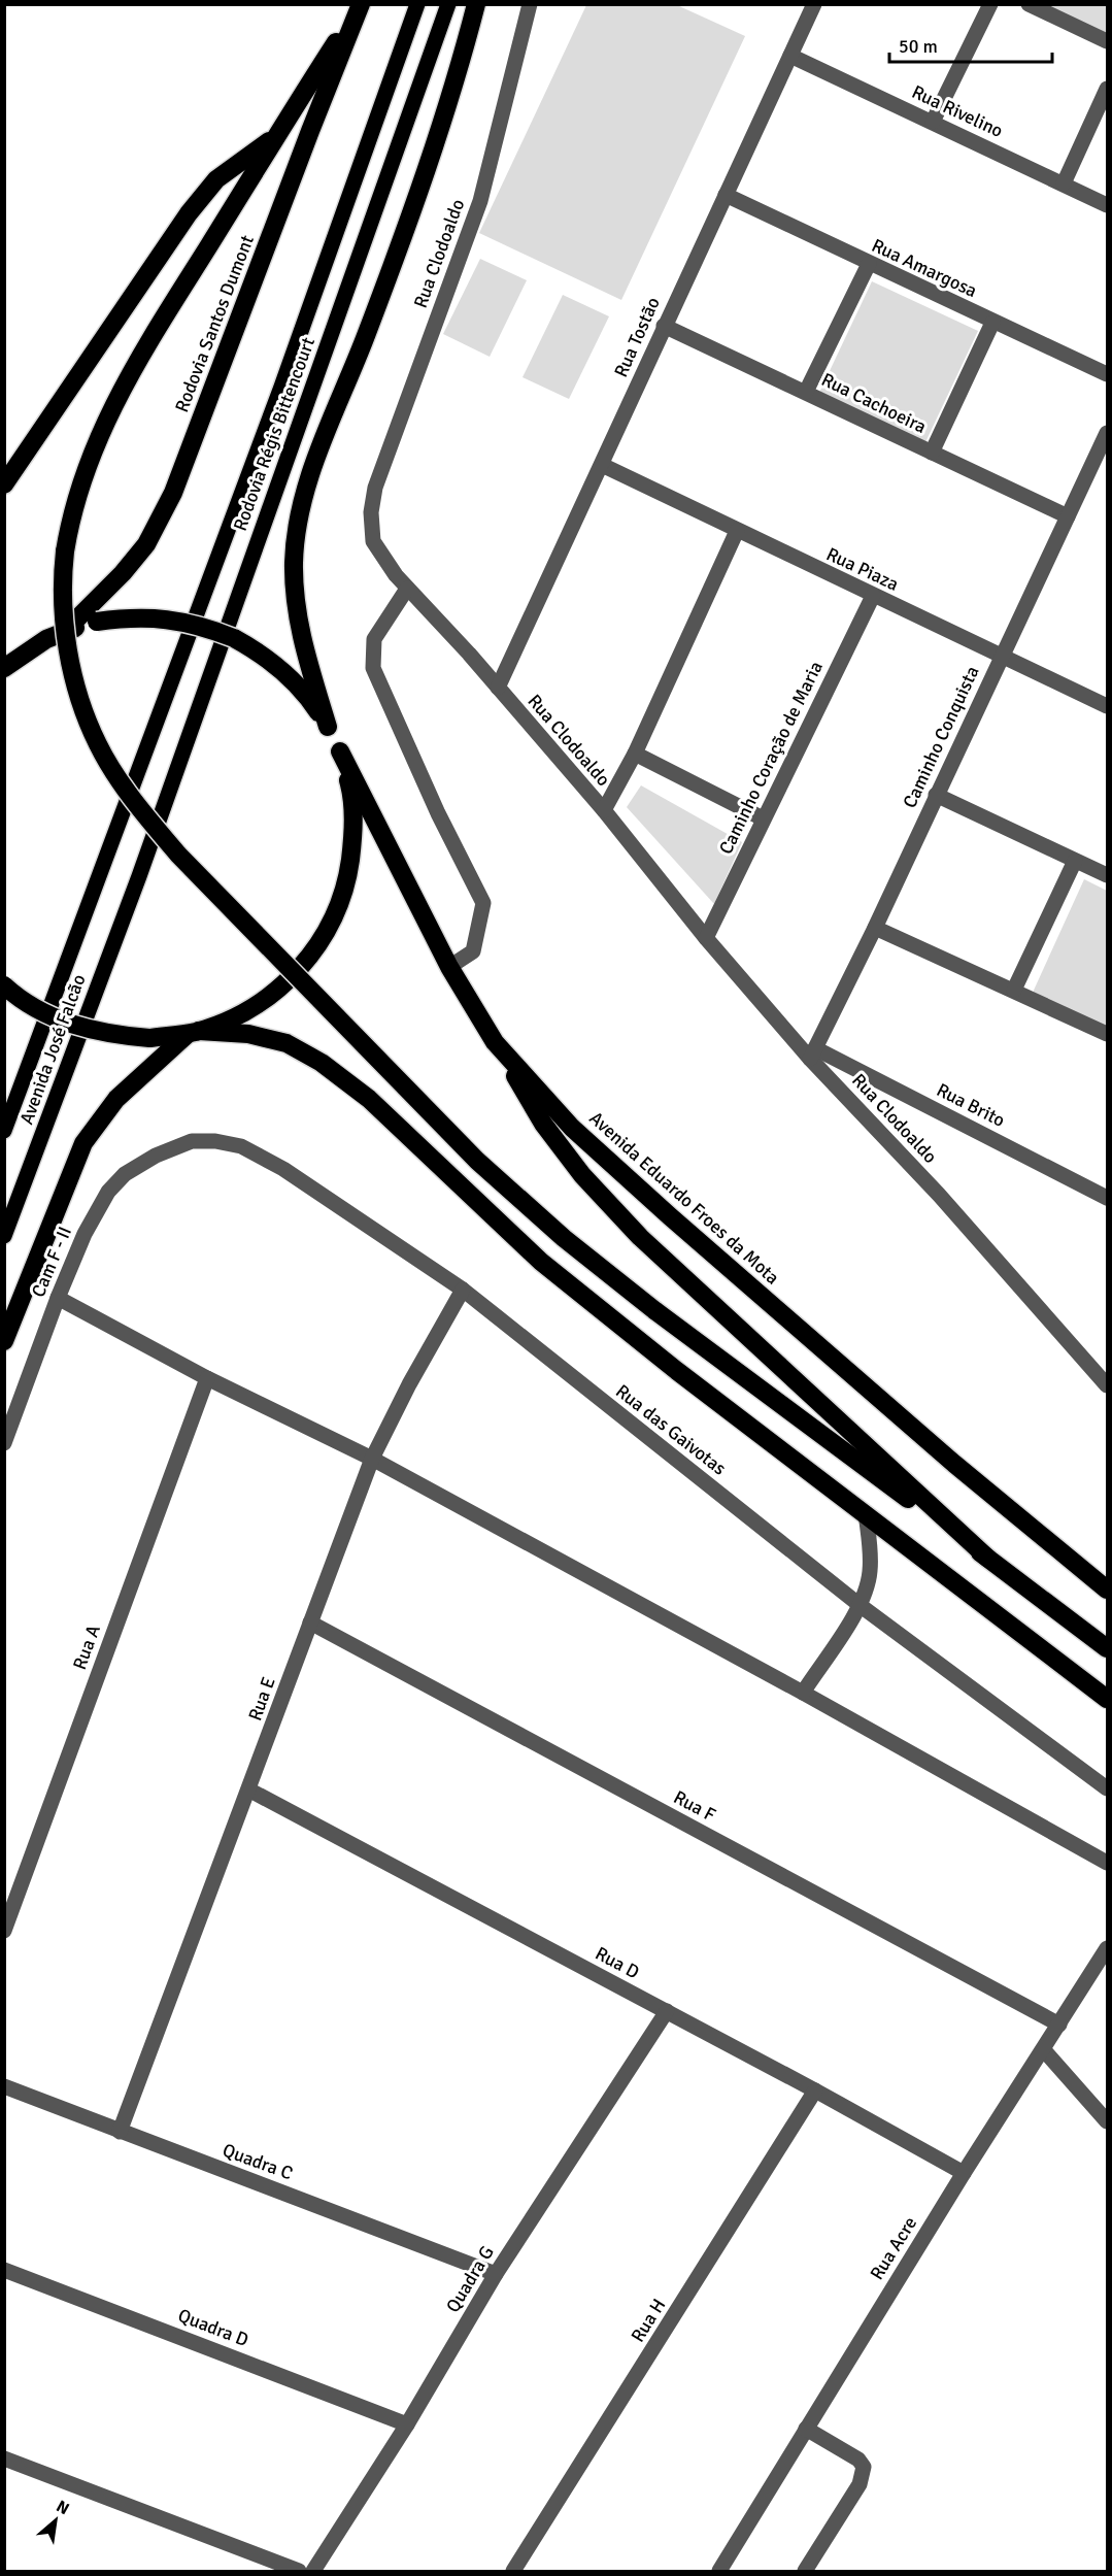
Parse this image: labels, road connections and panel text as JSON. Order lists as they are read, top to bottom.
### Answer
{
  "streets": {
    "highway": ["Rodovia Santos Dumont", "Avenida Eduardo Froes da Mota"],
    "main road": ["Rodovia Régis Bittencourt", "Avenida José Falcão"],
    "street": [
      "Rua Rivelino",
      "Rua Clodoaldo",
      "Rua Amargosa",
      "Rua Tostão",
      "Rua Cachoeira",
      "Rua Piaza",
      "Caminho Conquista",
      "Caminho Coração de Maria",
      "Rua Brito",
      "Cam F - II",
      "Rua das Gaivotas",
      "Rua A",
      "Rua E",
      "Rua F",
      "Rua D",
      "Quadra C",
      "Rua Acre",
      "Quadra G",
      "Rua H",
      "Quadra D"
    ]
  },
  "crossings": [
    ["Rua Rivelino", "Rua Tostão"],
    ["Rua Clodoaldo", "Rua Tostão"],
    ["Rua Clodoaldo", "Caminho Conquista"],
    ["Rua Clodoaldo", "Caminho Coração de Maria"],
    ["Rua Clodoaldo", "Rua Brito"],
    ["Rua Amargosa", "Rua Tostão"],
    ["Rodovia Santos Dumont", "Avenida Eduardo Froes da Mota"],
    ["Rua Tostão", "Rua Cachoeira"],
    ["Rua Tostão", "Rua Piaza"],
    ["Rua Cachoeira", "Caminho Conquista"],
    ["Rodovia Régis Bittencourt", "Avenida José Falcão"],
    ["Rua Piaza", "Caminho Conquista"],
    ["Rua Piaza", "Caminho Coração de Maria"],
    ["Caminho Conquista", "Rua Brito"],
    ["Cam F - II", "Rua das Gaivotas"],
    ["Rua das Gaivotas", "Rua E"],
    ["Rua E", "Rua F"],
    ["Rua E", "Rua D"],
    ["Rua E", "Quadra C"],
    ["Rua F", "Rua Acre"],
    ["Rua D", "Rua Acre"],
    ["Rua D", "Quadra G"],
    ["Rua D", "Rua H"],
    ["Quadra C", "Quadra G"],
    ["Quadra G", "Quadra D"]
  ],
  "scale_bar": "50 m",
  "north": "top right"
}
